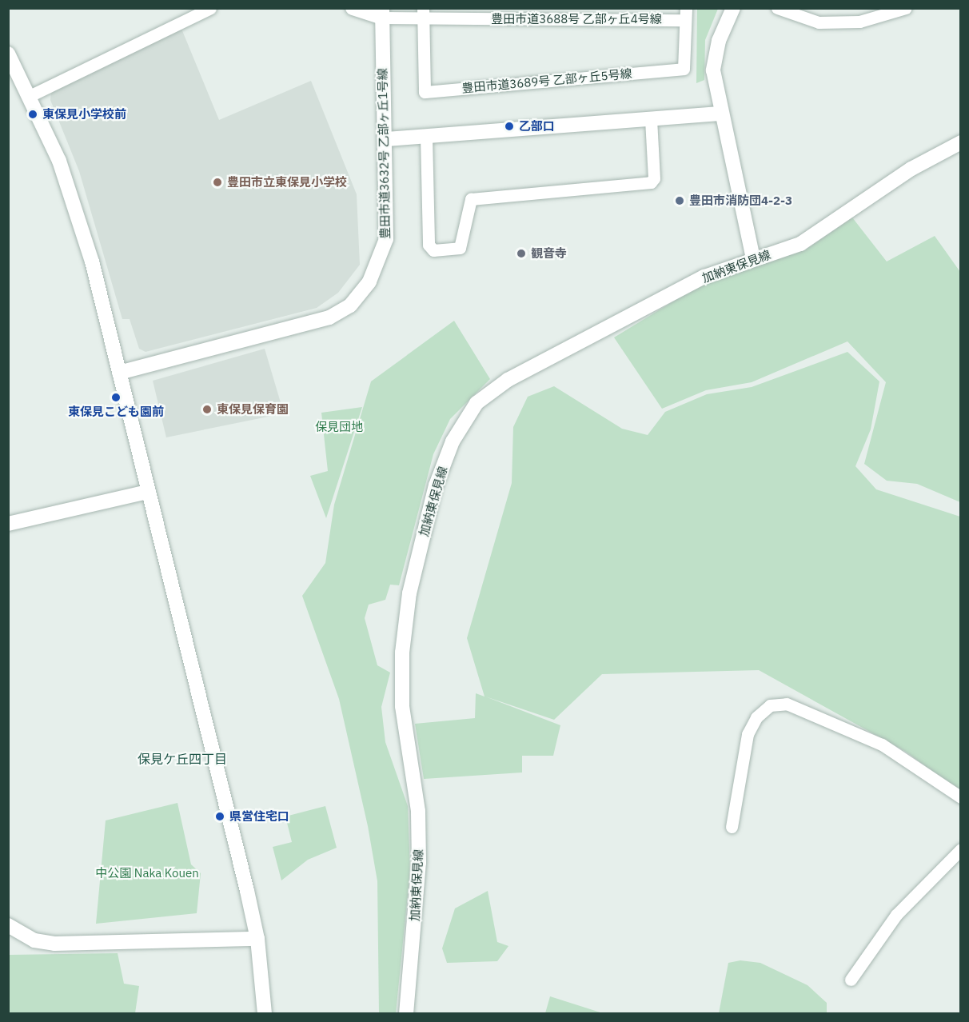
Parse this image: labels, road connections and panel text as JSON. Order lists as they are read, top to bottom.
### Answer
{
  "streets": {
    "street": [
      "豊田市道3688号 乙部ヶ丘4号線",
      "豊田市道3689号 乙部ヶ丘5号線",
      "豊田市道3632号 乙部ヶ丘1号線",
      "加納東保見線"
    ]
  },
  "crossings": [
    ["豊田市道3688号 乙部ヶ丘4号線", "豊田市道3689号 乙部ヶ丘5号線"],
    ["豊田市道3688号 乙部ヶ丘4号線", "豊田市道3632号 乙部ヶ丘1号線"]
  ],
  "districts": ["保見ケ丘四丁目"],
  "parks": ["保見団地", "中公園 Naka Kouen"],
  "places": [
    "東保見小学校前",
    "乙部口",
    "豊田市立東保見小学校",
    "豊田市消防団4-2-3",
    "観音寺",
    "東保見こども園前",
    "東保見保育園",
    "県営住宅口"
  ]
}
